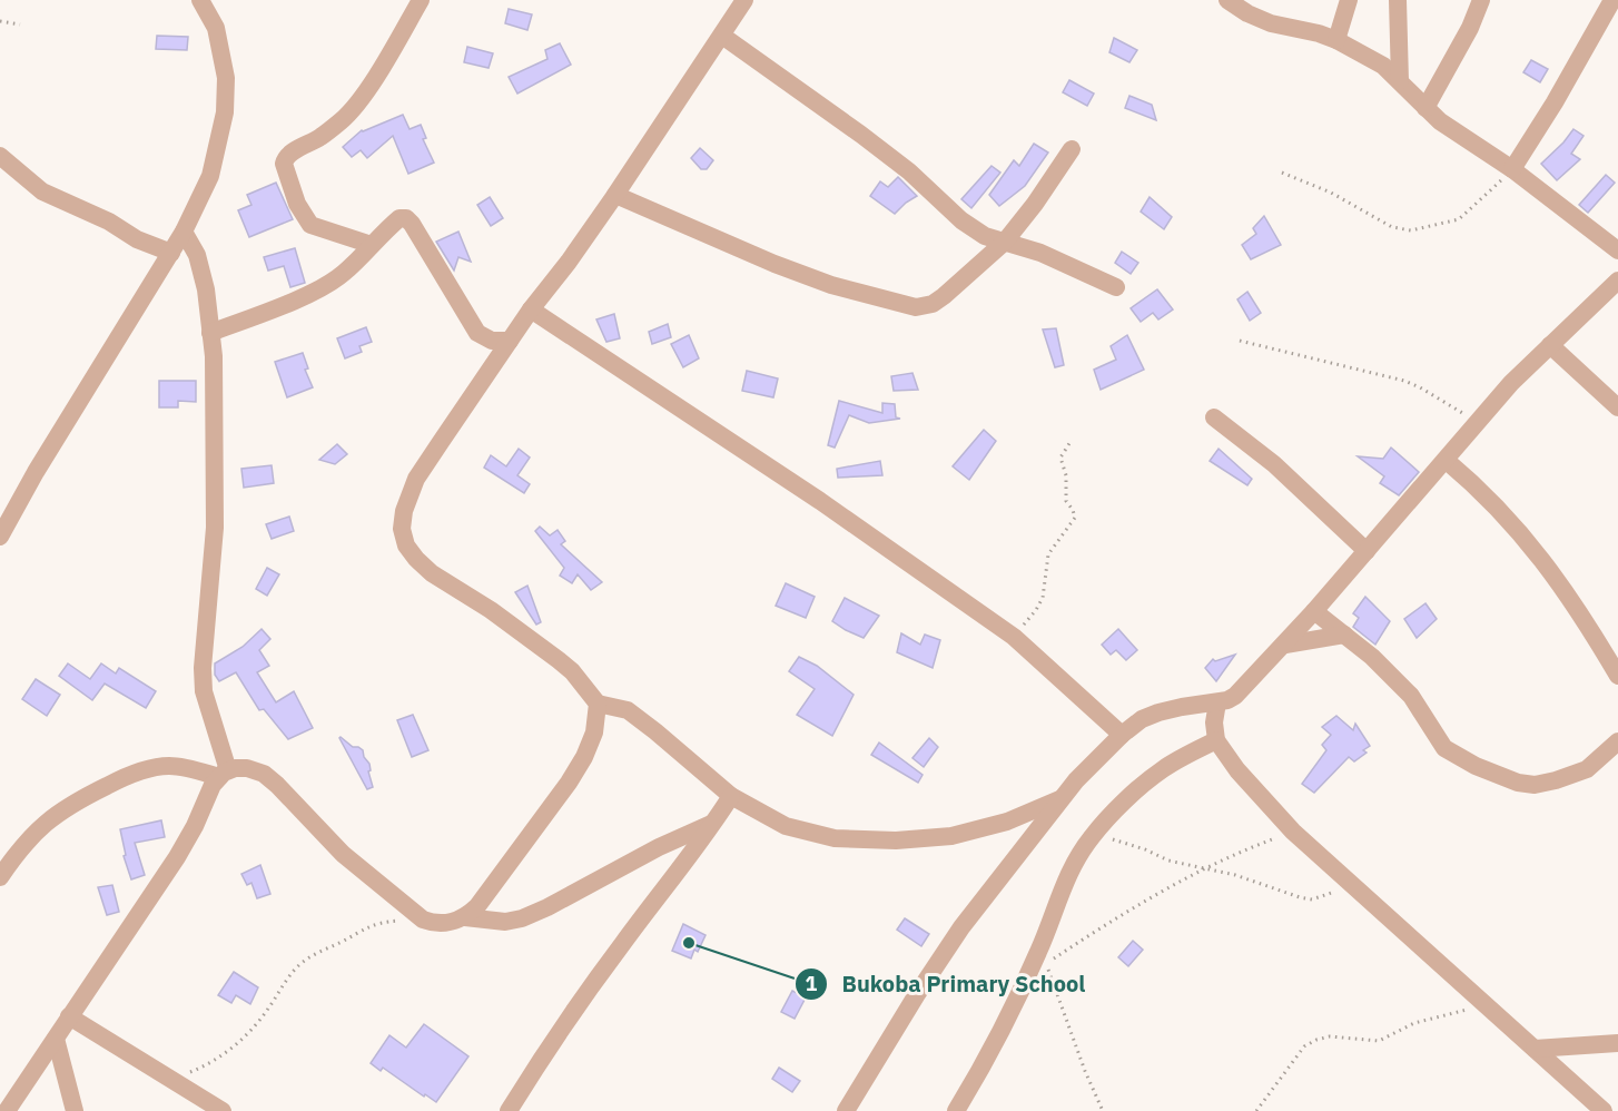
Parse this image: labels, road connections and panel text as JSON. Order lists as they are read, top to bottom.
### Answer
{
  "places": ["Bukoba Primary School"]
}
